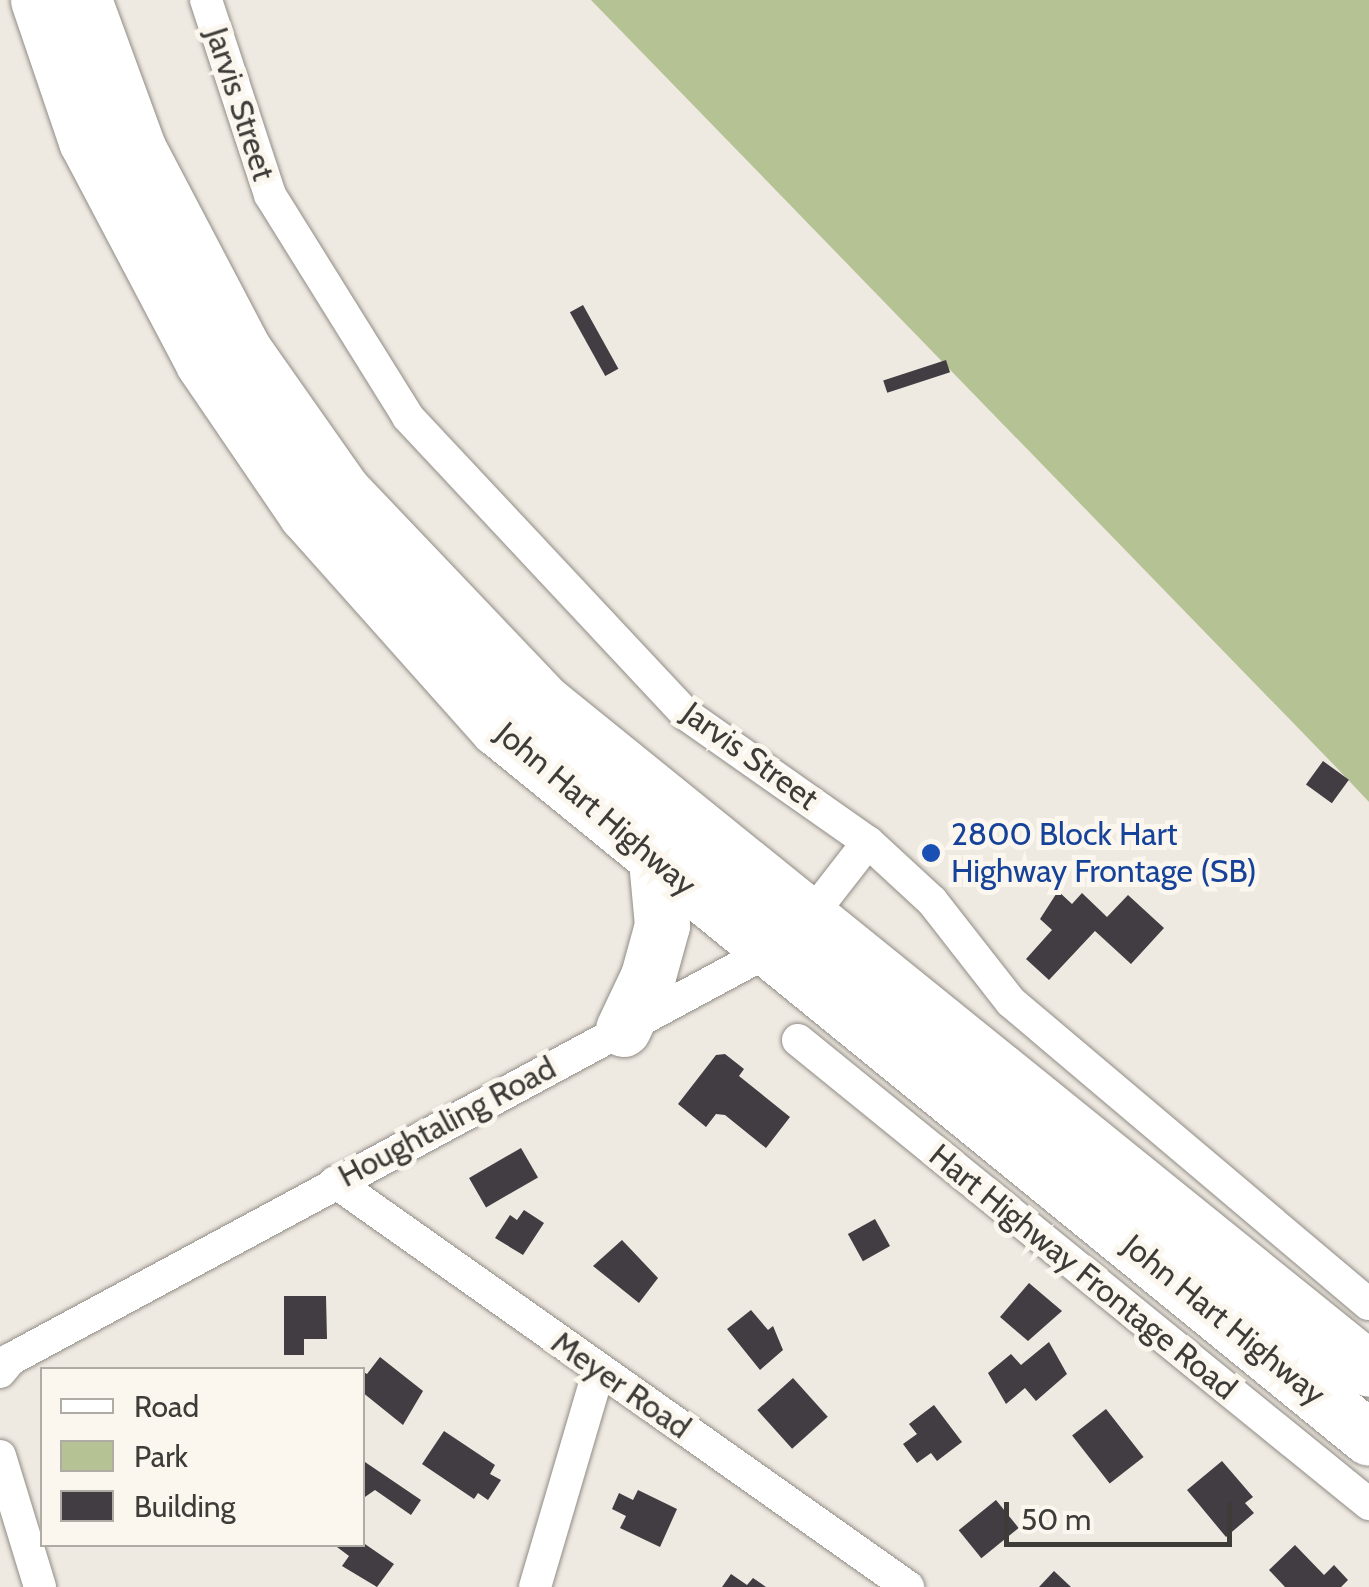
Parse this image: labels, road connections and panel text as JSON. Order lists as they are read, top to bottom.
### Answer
{
  "streets": {
    "highway": ["John Hart Highway"],
    "street": [
      "Jarvis Street",
      "Houghtaling Road",
      "Hart Highway Frontage Road",
      "Meyer Road"
    ]
  },
  "crossings": [
    ["Jarvis Street", "Houghtaling Road"],
    ["John Hart Highway", "Houghtaling Road"],
    ["Houghtaling Road", "Meyer Road"]
  ],
  "places": ["2800 Block Hart Highway Frontage (SB)"],
  "legend": ["Road", "Park", "Building"],
  "scale_bar": "50 m"
}
